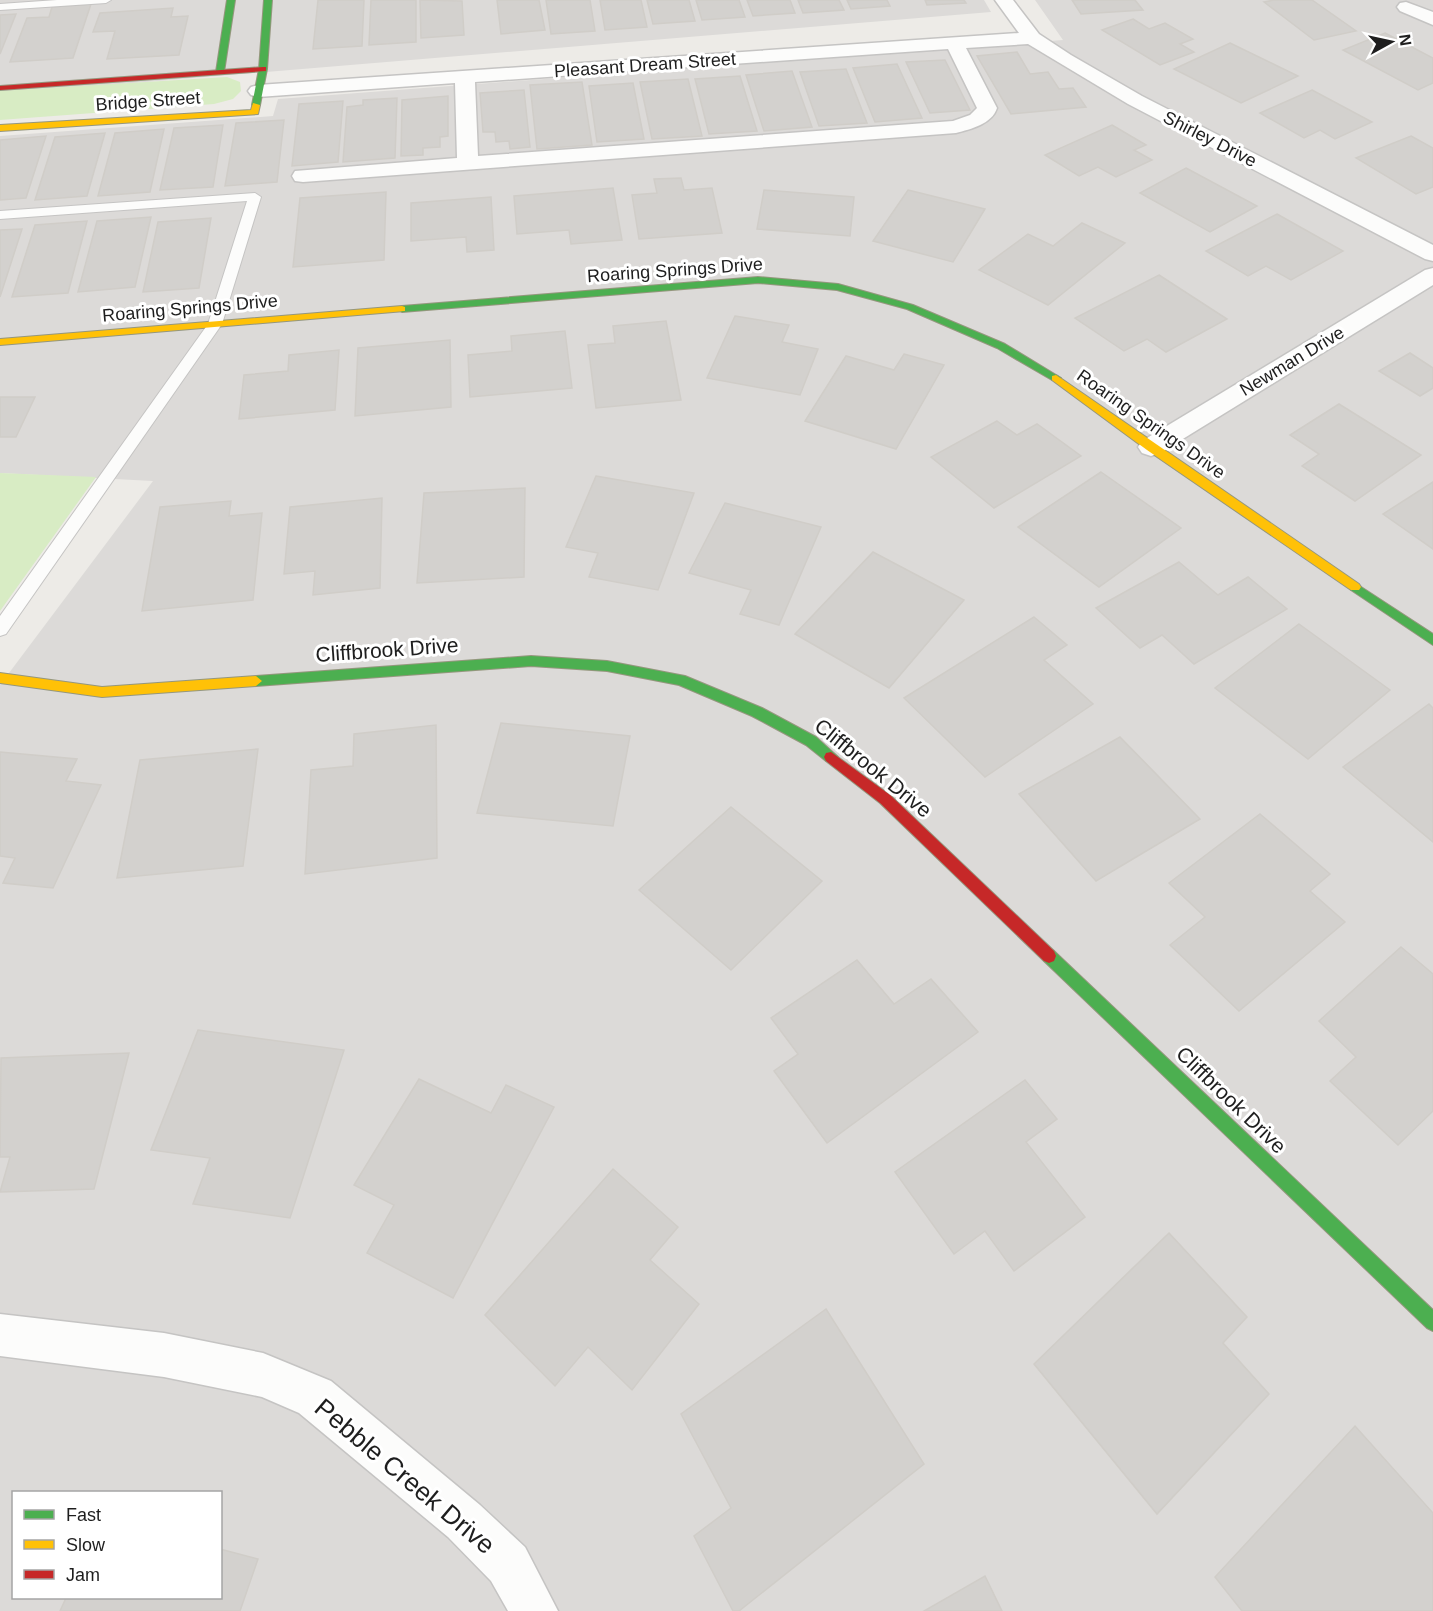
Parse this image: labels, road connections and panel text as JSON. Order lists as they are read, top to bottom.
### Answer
{
  "streets": {
    "street": [
      "Pleasant Dream Street",
      "Bridge Street",
      "Shirley Drive",
      "Roaring Springs Drive",
      "Newman Drive",
      "Cliffbrook Drive",
      "Pebble Creek Drive"
    ]
  },
  "crossings": [
    ["Pleasant Dream Street", "Bridge Street"],
    ["Pleasant Dream Street", "Shirley Drive"],
    ["Roaring Springs Drive", "Newman Drive"]
  ],
  "legend": ["Fast", "Slow", "Jam"],
  "north": "right"
}
